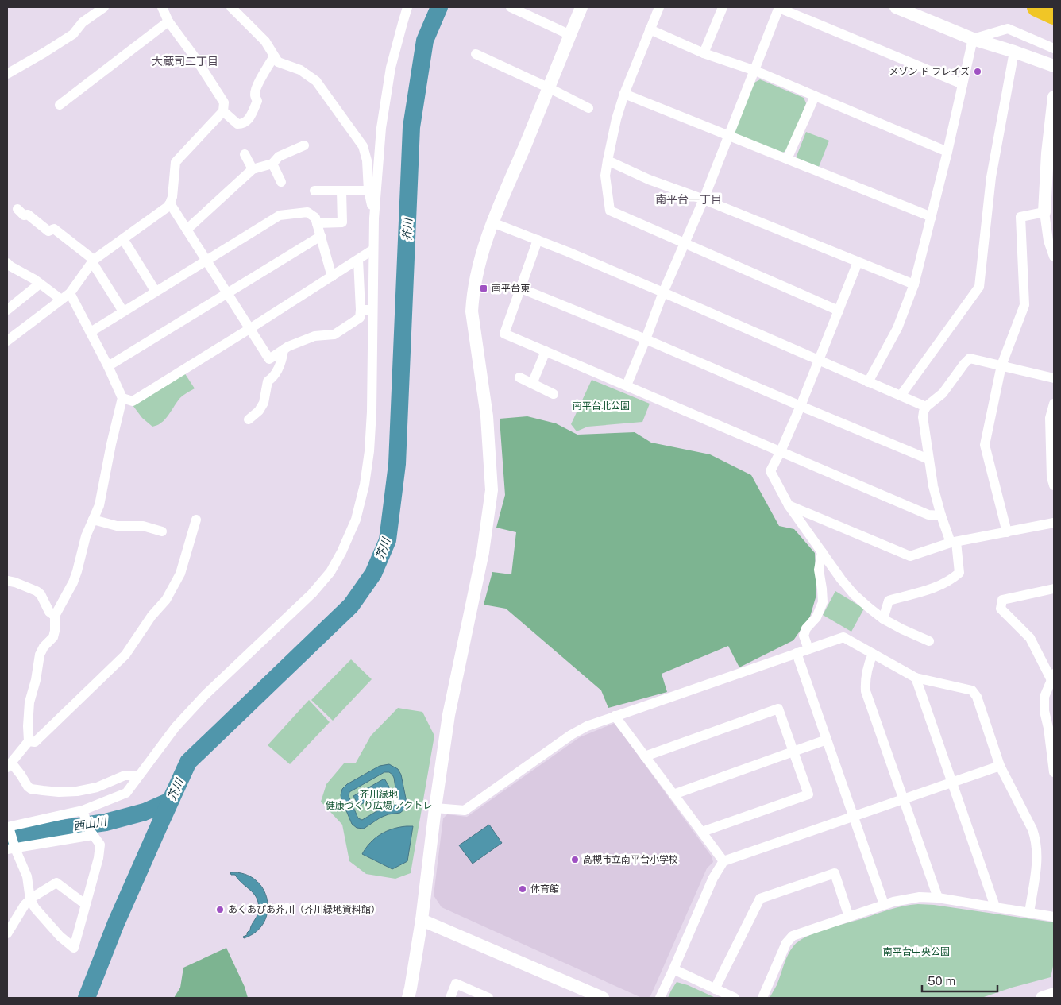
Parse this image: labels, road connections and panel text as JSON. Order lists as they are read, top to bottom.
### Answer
{
  "districts": ["大蔵司二丁目", "南平台一丁目"],
  "water": ["芥川", "西山川"],
  "parks": ["南平台北公園", "芥川緑地 健康づくり広場 アクトレ", "南平台中央公園"],
  "places": {
    "other": [
      "メゾン ド フレイズ",
      "高槻市立南平台小学校",
      "体育館",
      "あくあぴあ芥川（芥川緑地資料館）"
    ],
    "transit": ["南平台東"]
  },
  "scale_bar": "50 m"
}
